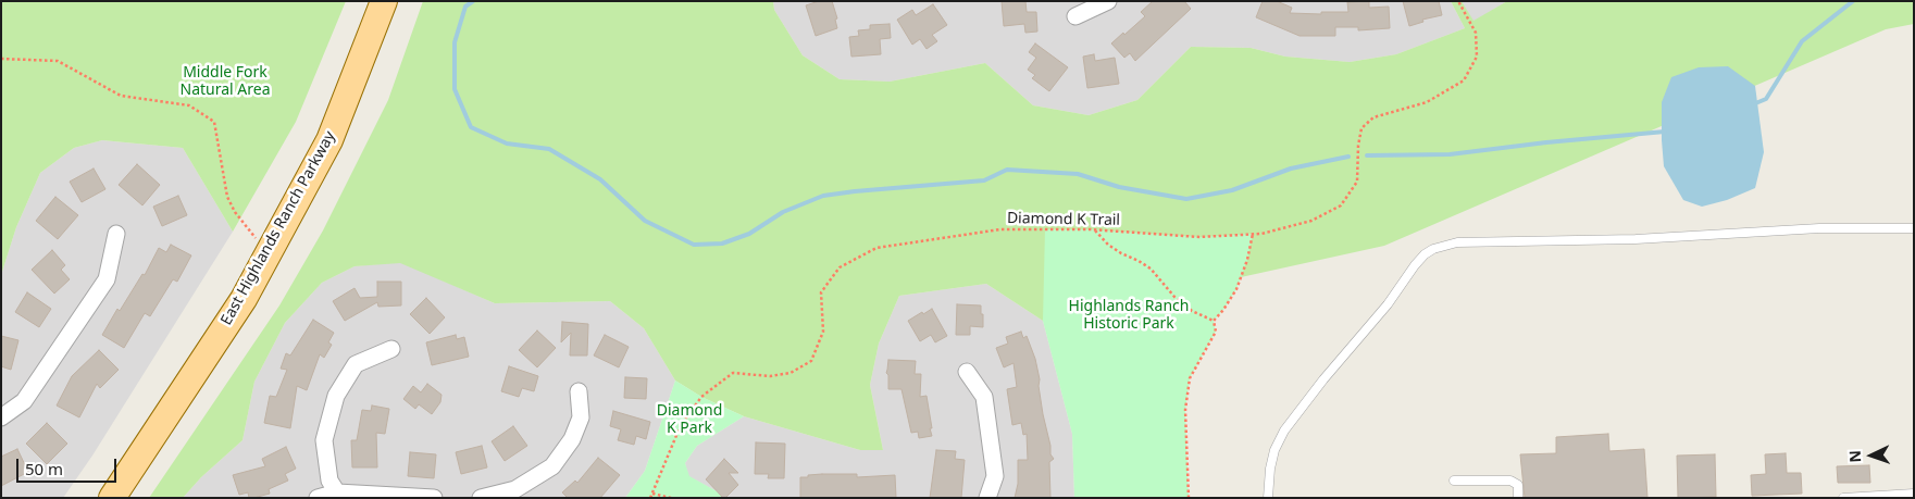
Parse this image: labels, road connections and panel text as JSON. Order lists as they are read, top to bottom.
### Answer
{
  "streets": {
    "main road": ["East Highlands Ranch Parkway"],
    "path": ["Diamond K Trail"]
  },
  "parks": ["Middle Fork Natural Area", "Highlands Ranch Historic Park", "Diamond K Park"],
  "scale_bar": "50 m",
  "north": "left"
}
